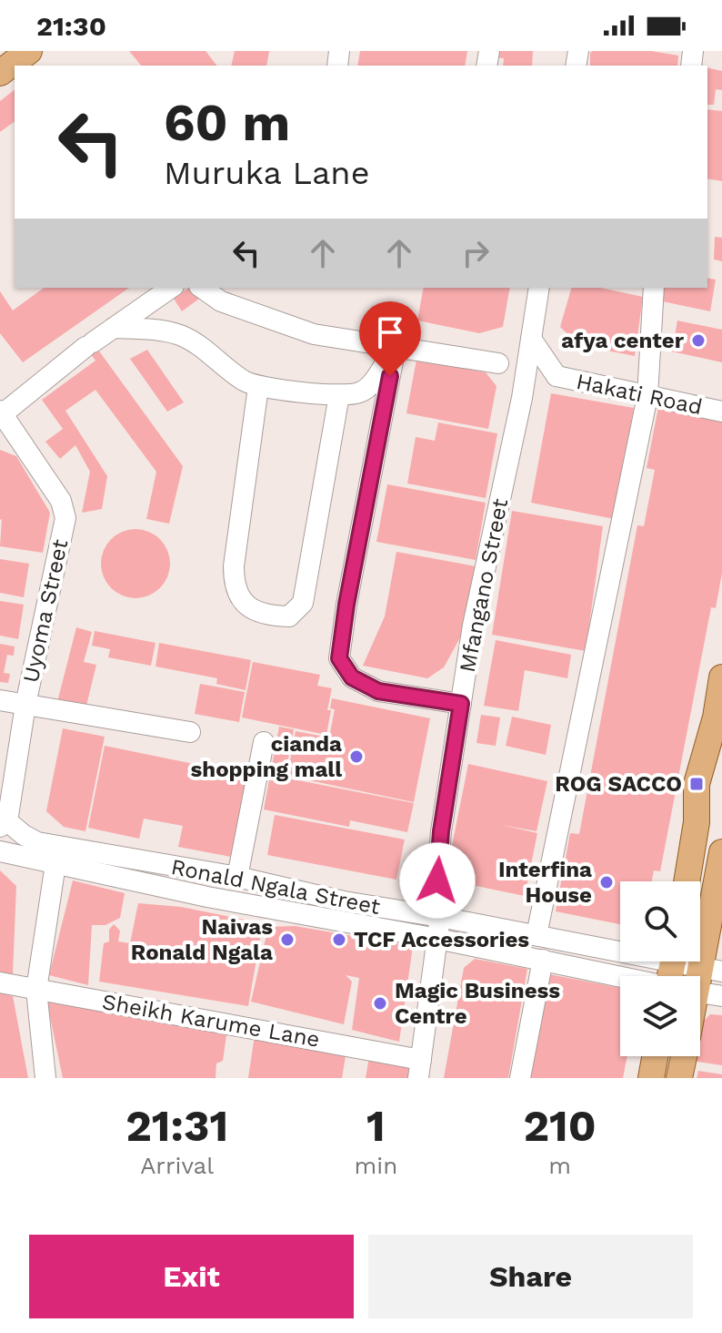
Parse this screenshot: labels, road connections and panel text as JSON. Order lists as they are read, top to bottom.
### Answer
{
  "streets": {
    "street": [
      "Hakati Road",
      "Mfangano Street",
      "Uyoma Street",
      "Ronald Ngala Street",
      "Sheikh Karume Lane"
    ]
  },
  "crossings": [
    ["Mfangano Street", "Ronald Ngala Street"],
    ["Mfangano Street", "Sheikh Karume Lane"],
    ["Uyoma Street", "Ronald Ngala Street"]
  ],
  "places": {
    "other": [
      "afya center",
      "cianda shopping mall",
      "Interfina House",
      "Naivas Ronald Ngala",
      "TCF Accessories",
      "Magic Business Centre"
    ],
    "transit": ["ROG SACCO"]
  },
  "page": {
    "status": "21:30",
    "turn": ["60 m", "Muruka Lane"],
    "eta": [
      "21:31",
      "Arrival",
      "1",
      "min",
      "210",
      "m"
    ],
    "buttons": ["Exit", "Share"]
  }
}
